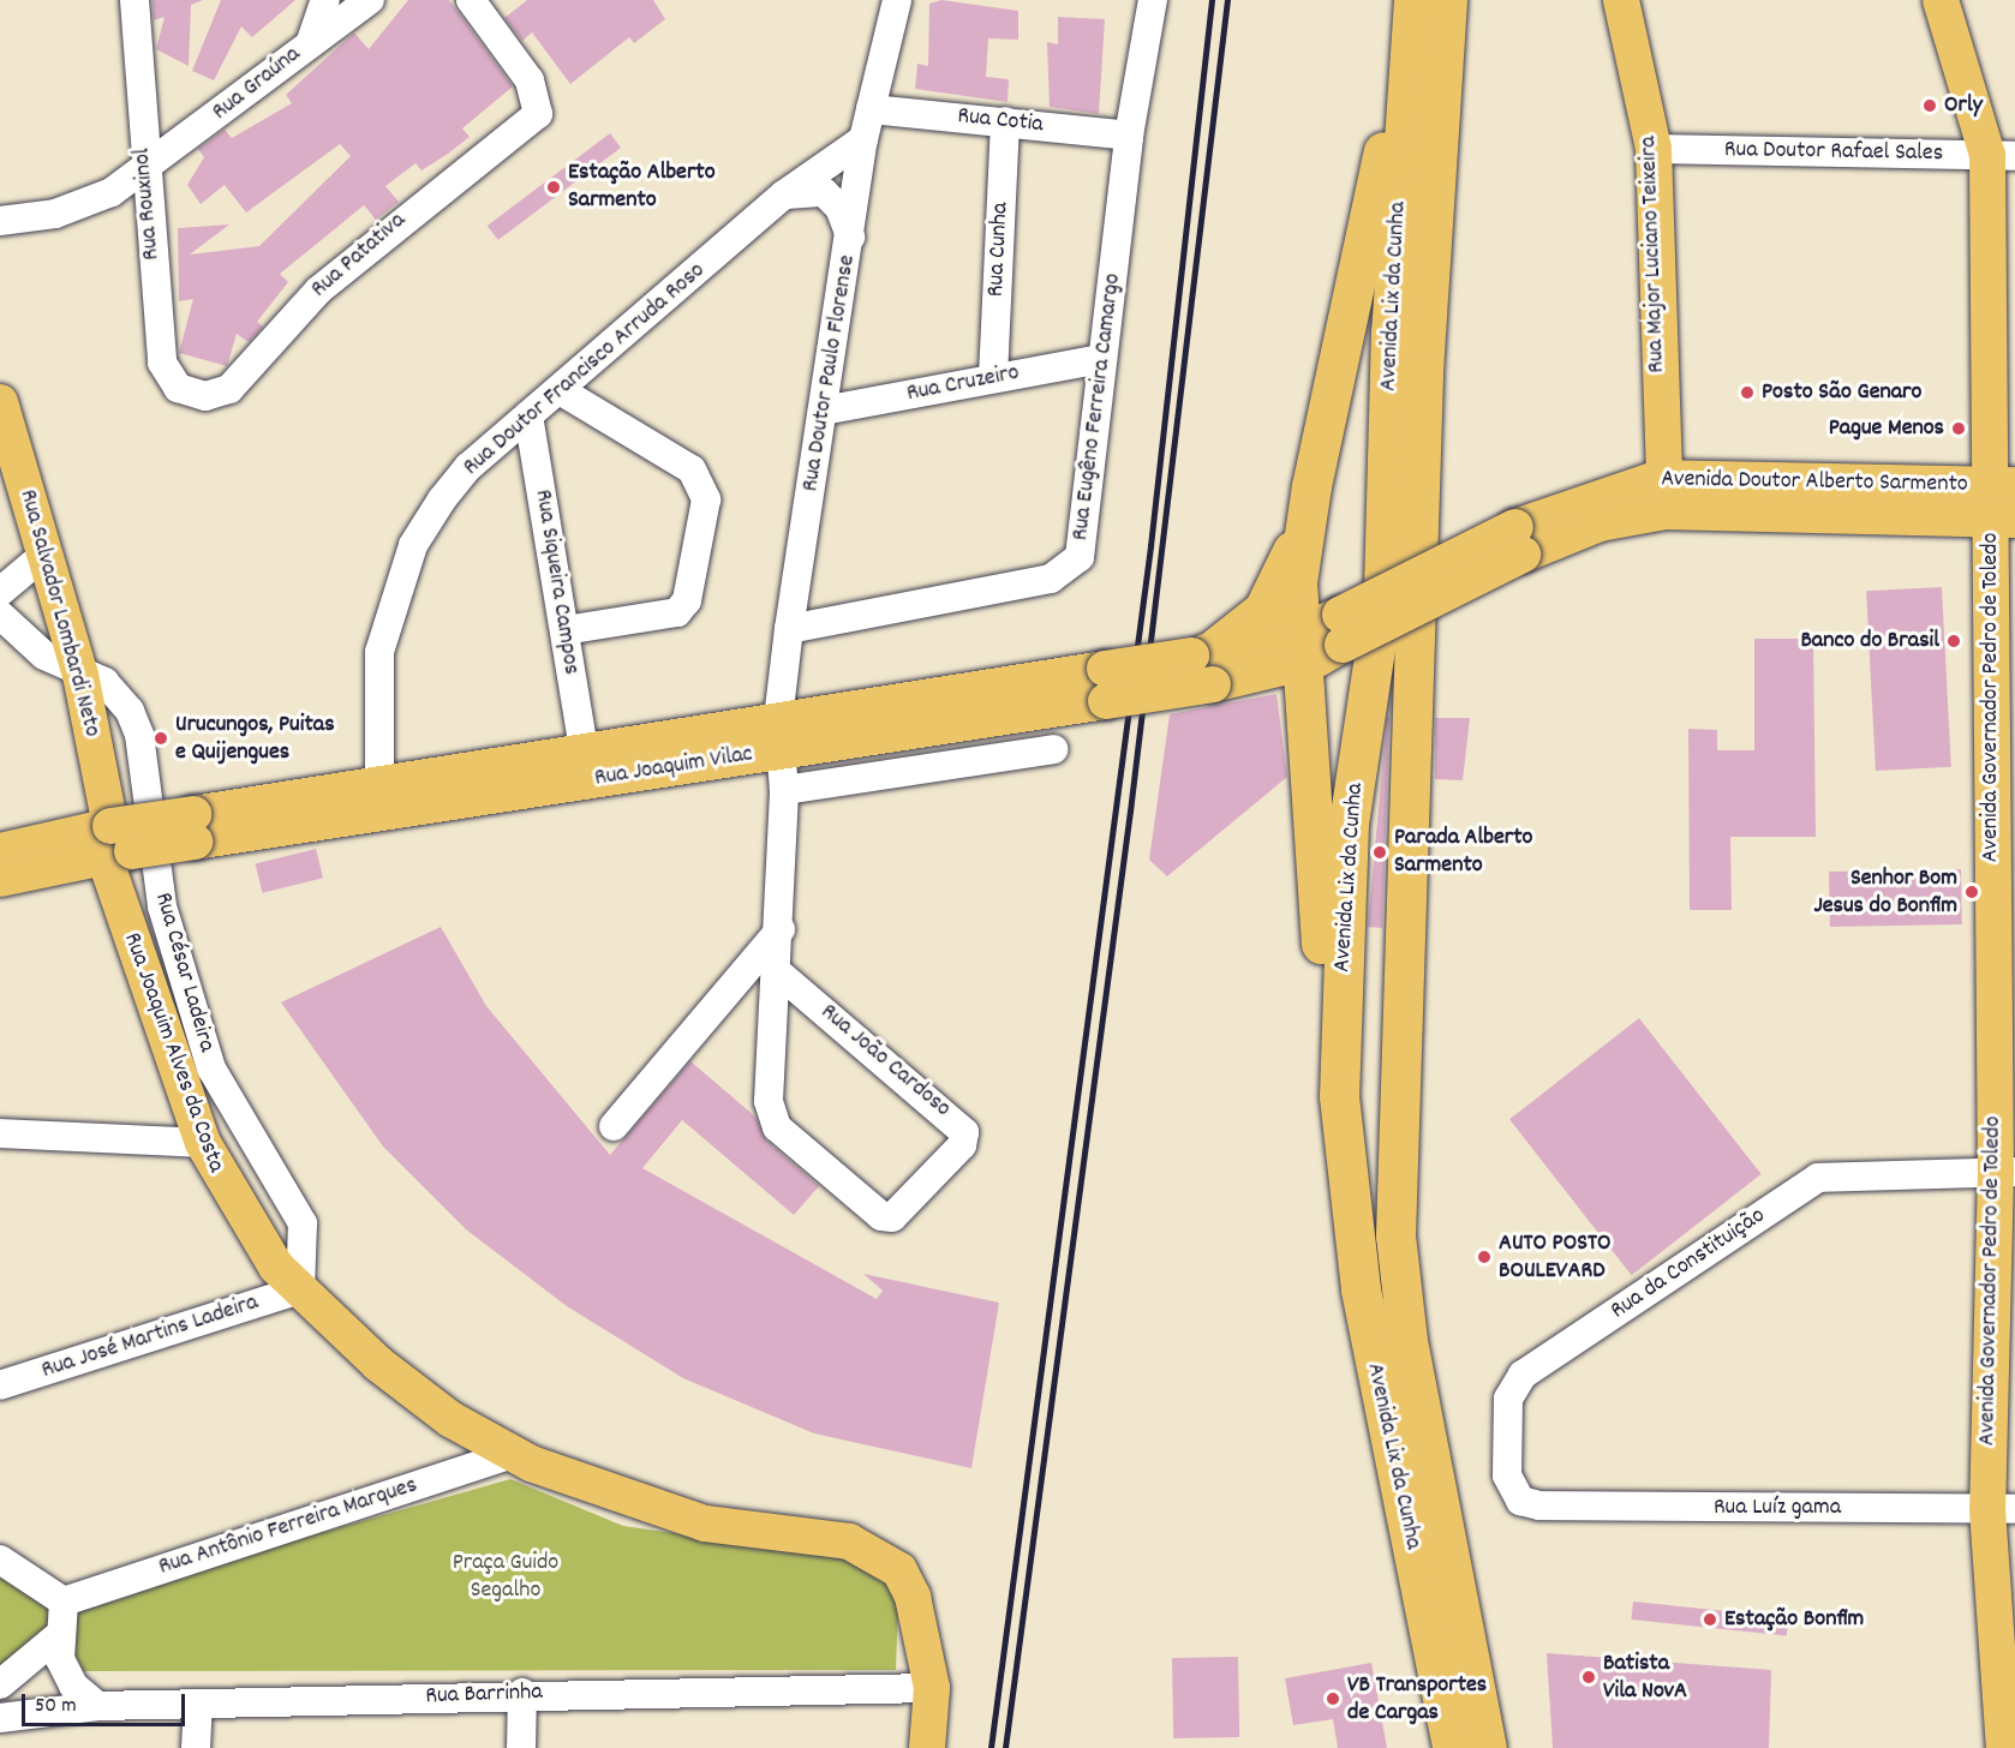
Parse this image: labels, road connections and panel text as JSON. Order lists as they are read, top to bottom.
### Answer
{
  "streets": {
    "highway": ["Avenida Lix da Cunha"],
    "main road": [
      "Rua Major Luciano Teixeira",
      "Avenida Doutor Alberto Sarmento",
      "Rua Salvador Lombardi Neto",
      "Avenida Governador Pedro de Toledo",
      "Rua Joaquim Vilac",
      "Rua Joaquim Alves da Costa"
    ],
    "street": [
      "Rua Graúna",
      "Rua Cotia",
      "Rua Doutor Rafael Sales",
      "Rua Rouxinol",
      "Rua Cunha",
      "Rua Patativa",
      "Rua Doutor Francisco Arruda Roso",
      "Rua Doutor Paulo Florense",
      "Rua Cruzeiro",
      "Rua Eugêno Ferreira Camargo",
      "Rua Siqueira Campos",
      "Rua César Ladeira",
      "Rua João Cardoso",
      "Rua da Constituição",
      "Rua José Martins Ladeira",
      "Rua Luíz gama",
      "Rua Antônio Ferreira Marques",
      "Rua Barrinha"
    ]
  },
  "crossings": [
    ["Rua Graúna", "Rua Rouxinol"],
    ["Rua Cotia", "Rua Cunha"],
    ["Rua Cotia", "Rua Doutor Paulo Florense"],
    ["Rua Cotia", "Rua Eugêno Ferreira Camargo"],
    ["Rua Doutor Rafael Sales", "Rua Major Luciano Teixeira"],
    ["Rua Doutor Rafael Sales", "Avenida Governador Pedro de Toledo"],
    ["Rua Rouxinol", "Rua Patativa"],
    ["Rua Cunha", "Rua Cruzeiro"],
    ["Rua Major Luciano Teixeira", "Avenida Doutor Alberto Sarmento"],
    ["Rua Doutor Francisco Arruda Roso", "Rua Doutor Paulo Florense"],
    ["Rua Doutor Francisco Arruda Roso", "Rua Siqueira Campos"],
    ["Rua Doutor Francisco Arruda Roso", "Rua Joaquim Vilac"],
    ["Rua Doutor Paulo Florense", "Rua Cruzeiro"],
    ["Rua Doutor Paulo Florense", "Rua Eugêno Ferreira Camargo"],
    ["Rua Doutor Paulo Florense", "Rua Joaquim Vilac"],
    ["Rua Doutor Paulo Florense", "Rua João Cardoso"],
    ["Rua Cruzeiro", "Rua Eugêno Ferreira Camargo"],
    ["Avenida Doutor Alberto Sarmento", "Avenida Governador Pedro de Toledo"],
    ["Avenida Doutor Alberto Sarmento", "Rua Joaquim Vilac"],
    ["Rua Siqueira Campos", "Rua Joaquim Vilac"],
    ["Rua Salvador Lombardi Neto", "Rua Joaquim Vilac"],
    ["Rua Salvador Lombardi Neto", "Rua César Ladeira"],
    ["Rua Salvador Lombardi Neto", "Rua Joaquim Alves da Costa"],
    ["Avenida Governador Pedro de Toledo", "Rua da Constituição"],
    ["Avenida Governador Pedro de Toledo", "Rua Luíz gama"],
    ["Rua Joaquim Vilac", "Rua Joaquim Alves da Costa"],
    ["Rua Joaquim Vilac", "Rua João Cardoso"],
    ["Rua Joaquim Alves da Costa", "Rua José Martins Ladeira"],
    ["Rua Joaquim Alves da Costa", "Rua Antônio Ferreira Marques"],
    ["Rua Joaquim Alves da Costa", "Rua Barrinha"],
    ["Rua da Constituição", "Rua Luíz gama"]
  ],
  "parks": ["Praça Guido Segalho"],
  "places": [
    "Orly",
    "Estação Alberto Sarmento",
    "Posto São Genaro",
    "Pague Menos",
    "Banco do Brasil",
    "Urucungos, Puitas e Quijengues",
    "Parada Alberto Sarmento",
    "Senhor Bom Jesus do Bonfim",
    "AUTO POSTO BOULEVARD",
    "Estação Bonfim",
    "Batista Vila NovA",
    "VB Transportes de Cargas"
  ],
  "scale_bar": "50 m"
}
